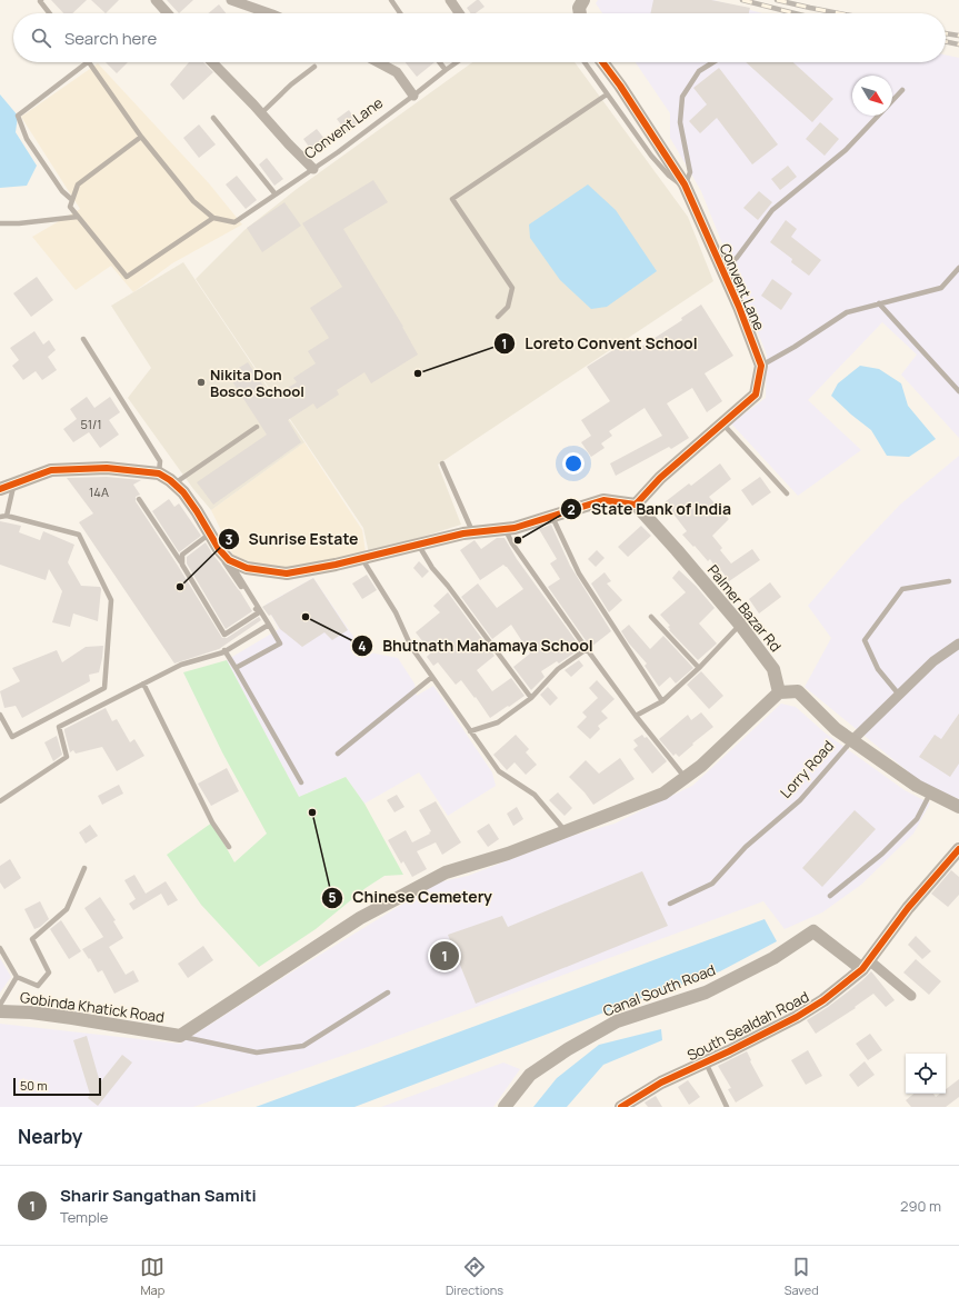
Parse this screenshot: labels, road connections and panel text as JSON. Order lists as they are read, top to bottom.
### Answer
{
  "streets": {
    "street": [
      "Convent Lane",
      "Palmer Bazar Rd",
      "Lorry Road",
      "Canal South Road",
      "Gobinda Khatick Road",
      "South Sealdah Road"
    ]
  },
  "crossings": [
    ["Canal South Road", "South Sealdah Road"]
  ],
  "places": [
    "Loreto Convent School",
    "Nikita Don Bosco School",
    "State Bank of India",
    "Sunrise Estate",
    "Bhutnath Mahamaya School",
    "Chinese Cemetery"
  ],
  "house_numbers": ["51/1", "14A"],
  "scale_bar": "50 m",
  "north": "bottom right",
  "page": {
    "search": "Search here",
    "pins": "1",
    "scale": "50 m",
    "heading": "Nearby",
    "list": [
      {
        "mark": "1",
        "name": "Sharir Sangathan Samiti",
        "note": "Temple",
        "value": "290 m"
      }
    ],
    "nav": ["Map", "Directions", "Saved"]
  }
}
